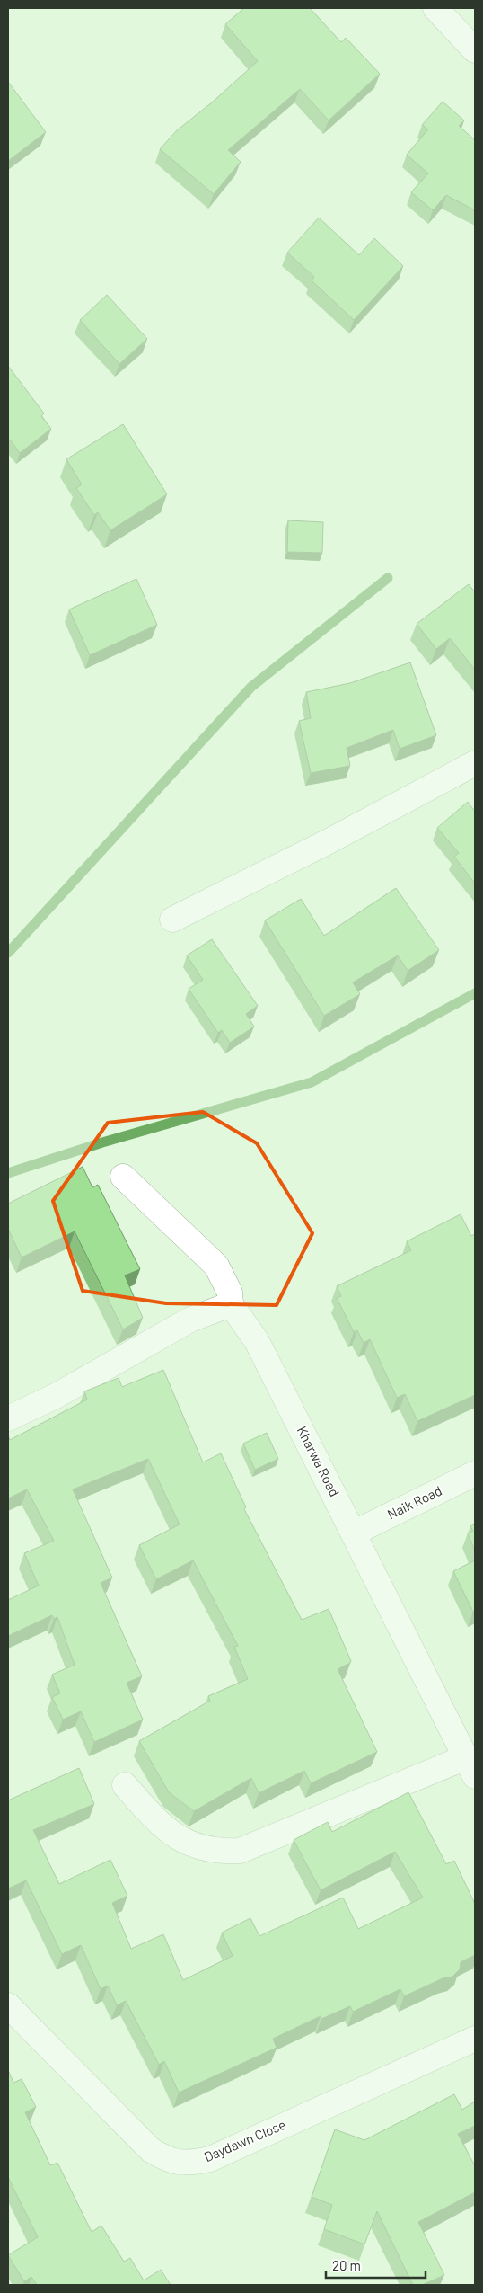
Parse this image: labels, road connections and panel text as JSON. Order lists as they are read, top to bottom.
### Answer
{
  "streets": {
    "street": ["Kharwa Road", "Naik Road", "Daydawn Close"]
  },
  "crossings": [
    ["Kharwa Road", "Naik Road"]
  ],
  "scale_bar": "20 m"
}
